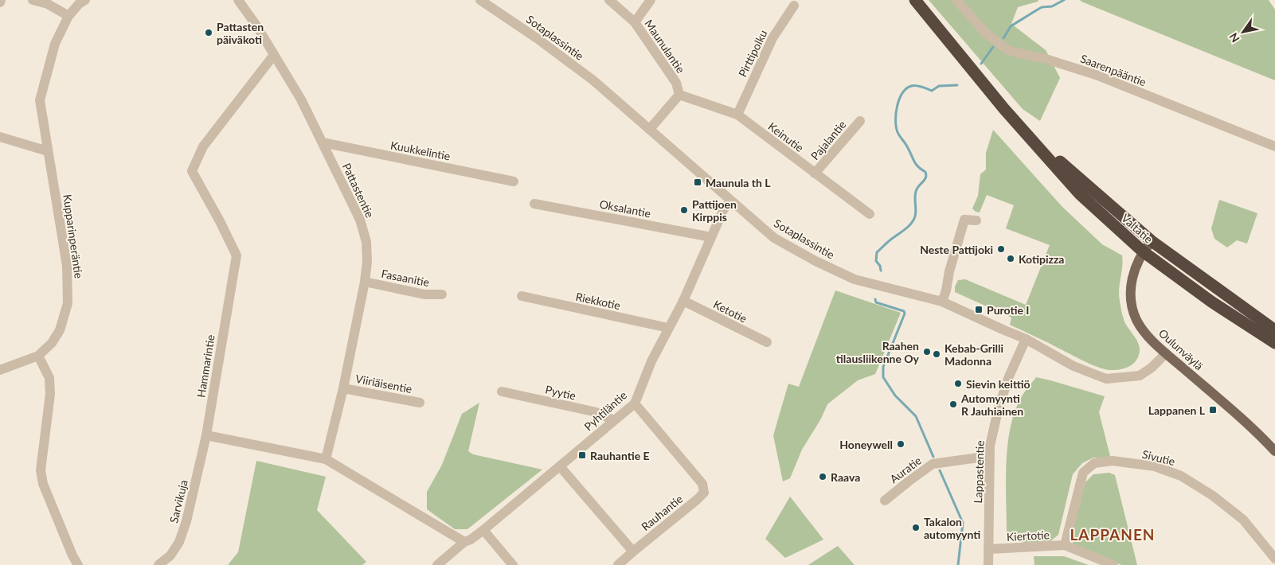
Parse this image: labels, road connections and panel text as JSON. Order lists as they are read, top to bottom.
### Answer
{
  "streets": {
    "highway": ["Valtatie"],
    "main road": ["Oulunväylä"],
    "street": [
      "Sotaplassintie",
      "Maunulantie",
      "Pirttipolku",
      "Saarenpääntie",
      "Keinutie",
      "Pajalantie",
      "Kuukkelintie",
      "Pattastentie",
      "Oksalantie",
      "Kupparinperäntie",
      "Fasaanitie",
      "Riekkotie",
      "Ketotie",
      "Hammarintie",
      "Viiriäisentie",
      "Pyytie",
      "Pyhtiläntie",
      "Sivutie",
      "Auratie",
      "Lappastentie",
      "Sarvikuja",
      "Rauhantie",
      "Kiertotie"
    ]
  },
  "crossings": [
    ["Sotaplassintie", "Oulunväylä"],
    ["Sotaplassintie", "Pyhtiläntie"],
    ["Sotaplassintie", "Lappastentie"],
    ["Maunulantie", "Keinutie"],
    ["Pirttipolku", "Keinutie"],
    ["Keinutie", "Pajalantie"],
    ["Kuukkelintie", "Pattastentie"],
    ["Pattastentie", "Fasaanitie"],
    ["Pattastentie", "Hammarintie"],
    ["Pattastentie", "Viiriäisentie"],
    ["Oksalantie", "Pyhtiläntie"],
    ["Valtatie", "Oulunväylä"],
    ["Riekkotie", "Pyhtiläntie"],
    ["Ketotie", "Pyhtiläntie"],
    ["Hammarintie", "Sarvikuja"],
    ["Pyytie", "Pyhtiläntie"],
    ["Pyhtiläntie", "Rauhantie"],
    ["Sivutie", "Kiertotie"],
    ["Auratie", "Lappastentie"],
    ["Lappastentie", "Kiertotie"]
  ],
  "districts": ["LAPPANEN"],
  "places": {
    "other": [
      "Pattasten päiväkoti",
      "Pattijoen Kirppis",
      "Neste Pattijoki",
      "Kotipizza",
      "Raahen tilausliikenne Oy",
      "Kebab-Grilli Madonna",
      "Sievin keittiö",
      "Automyynti R Jauhiainen",
      "Honeywell",
      "Raava",
      "Takalon automyynti"
    ],
    "transit": [
      "Maunula th L",
      "Purotie I",
      "Lappanen L",
      "Rauhantie E"
    ]
  },
  "north": "bottom left"
}
